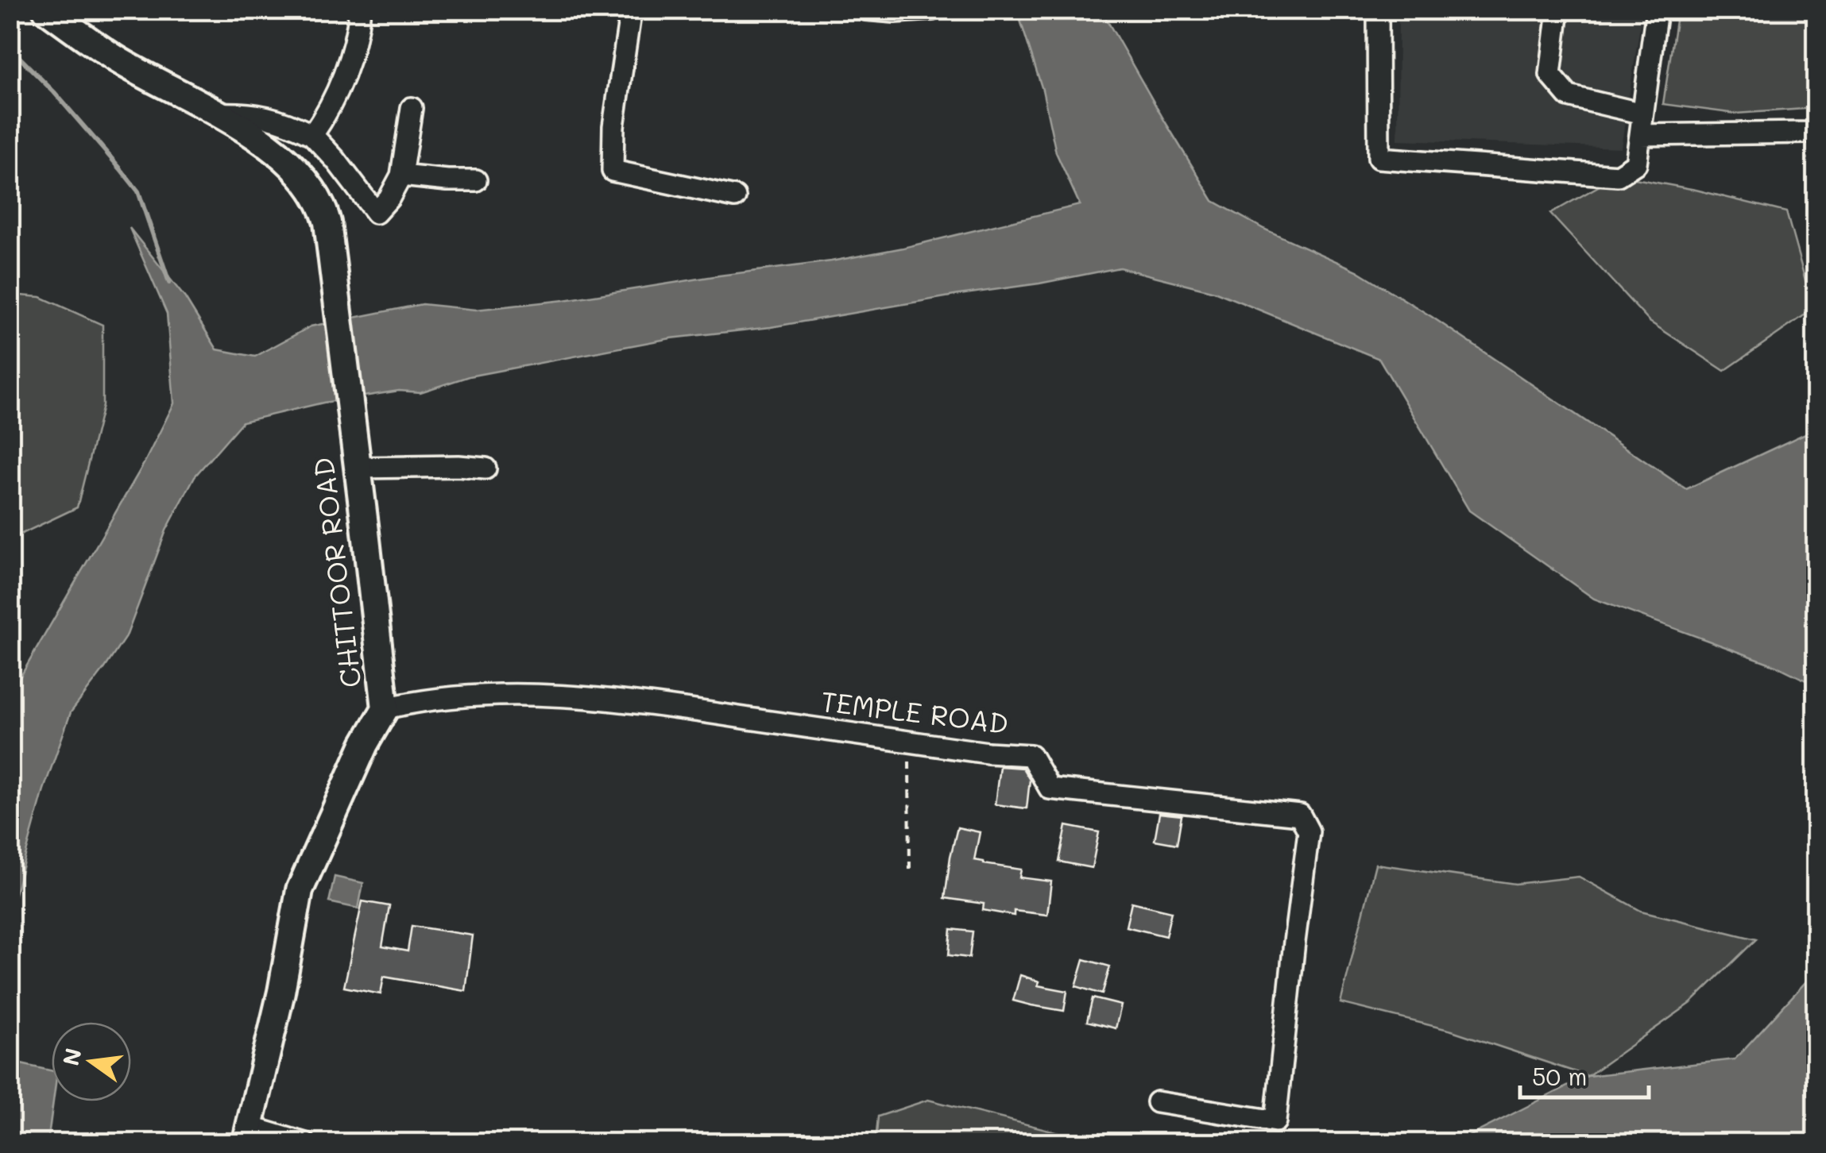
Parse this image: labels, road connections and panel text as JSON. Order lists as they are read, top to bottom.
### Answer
{
  "streets": {
    "main road": ["CHITTOOR ROAD"],
    "street": ["TEMPLE ROAD"]
  },
  "crossings": [
    ["CHITTOOR ROAD", "TEMPLE ROAD"]
  ],
  "scale_bar": "50 m",
  "north": "left"
}
